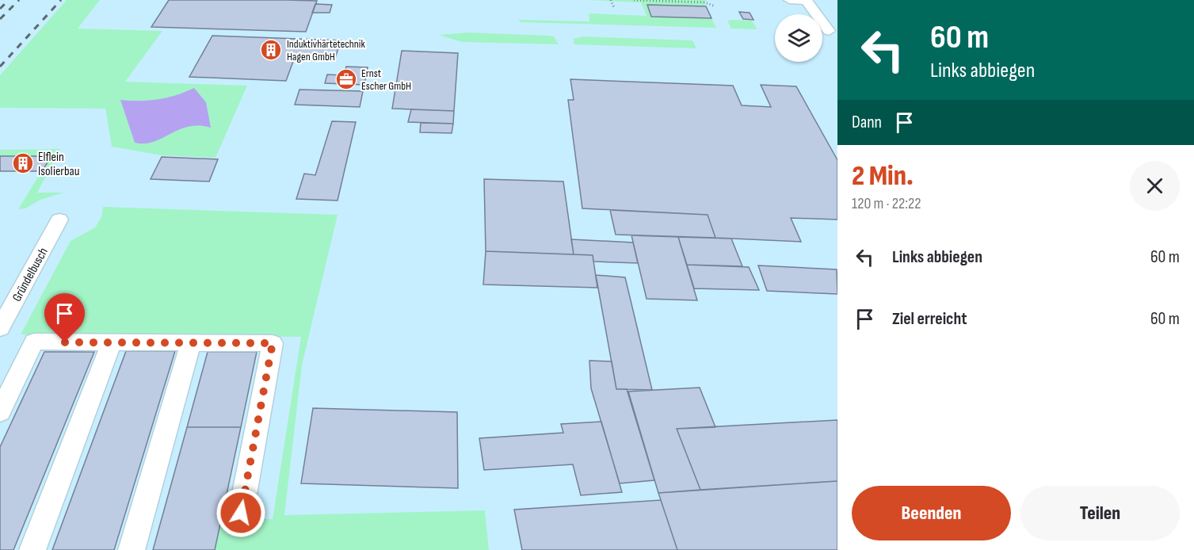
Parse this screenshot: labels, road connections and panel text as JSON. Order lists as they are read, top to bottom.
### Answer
{
  "streets": {
    "street": ["Gründelbusch"]
  },
  "places": {
    "building": ["Induktivhärtetechnik Hagen GmbH", "Elflein Isolierbau"],
    "office": ["Ernst Escher GmbH"]
  },
  "page": {
    "turn": ["60 m", "Links abbiegen"],
    "then": "Dann",
    "heading": ["2 Min.", "120 m · 22:22"],
    "list": [
      {
        "name": "Links abbiegen",
        "value": "60 m"
      },
      {
        "name": "Ziel erreicht",
        "value": "60 m"
      }
    ],
    "buttons": ["Beenden", "Teilen"]
  }
}
